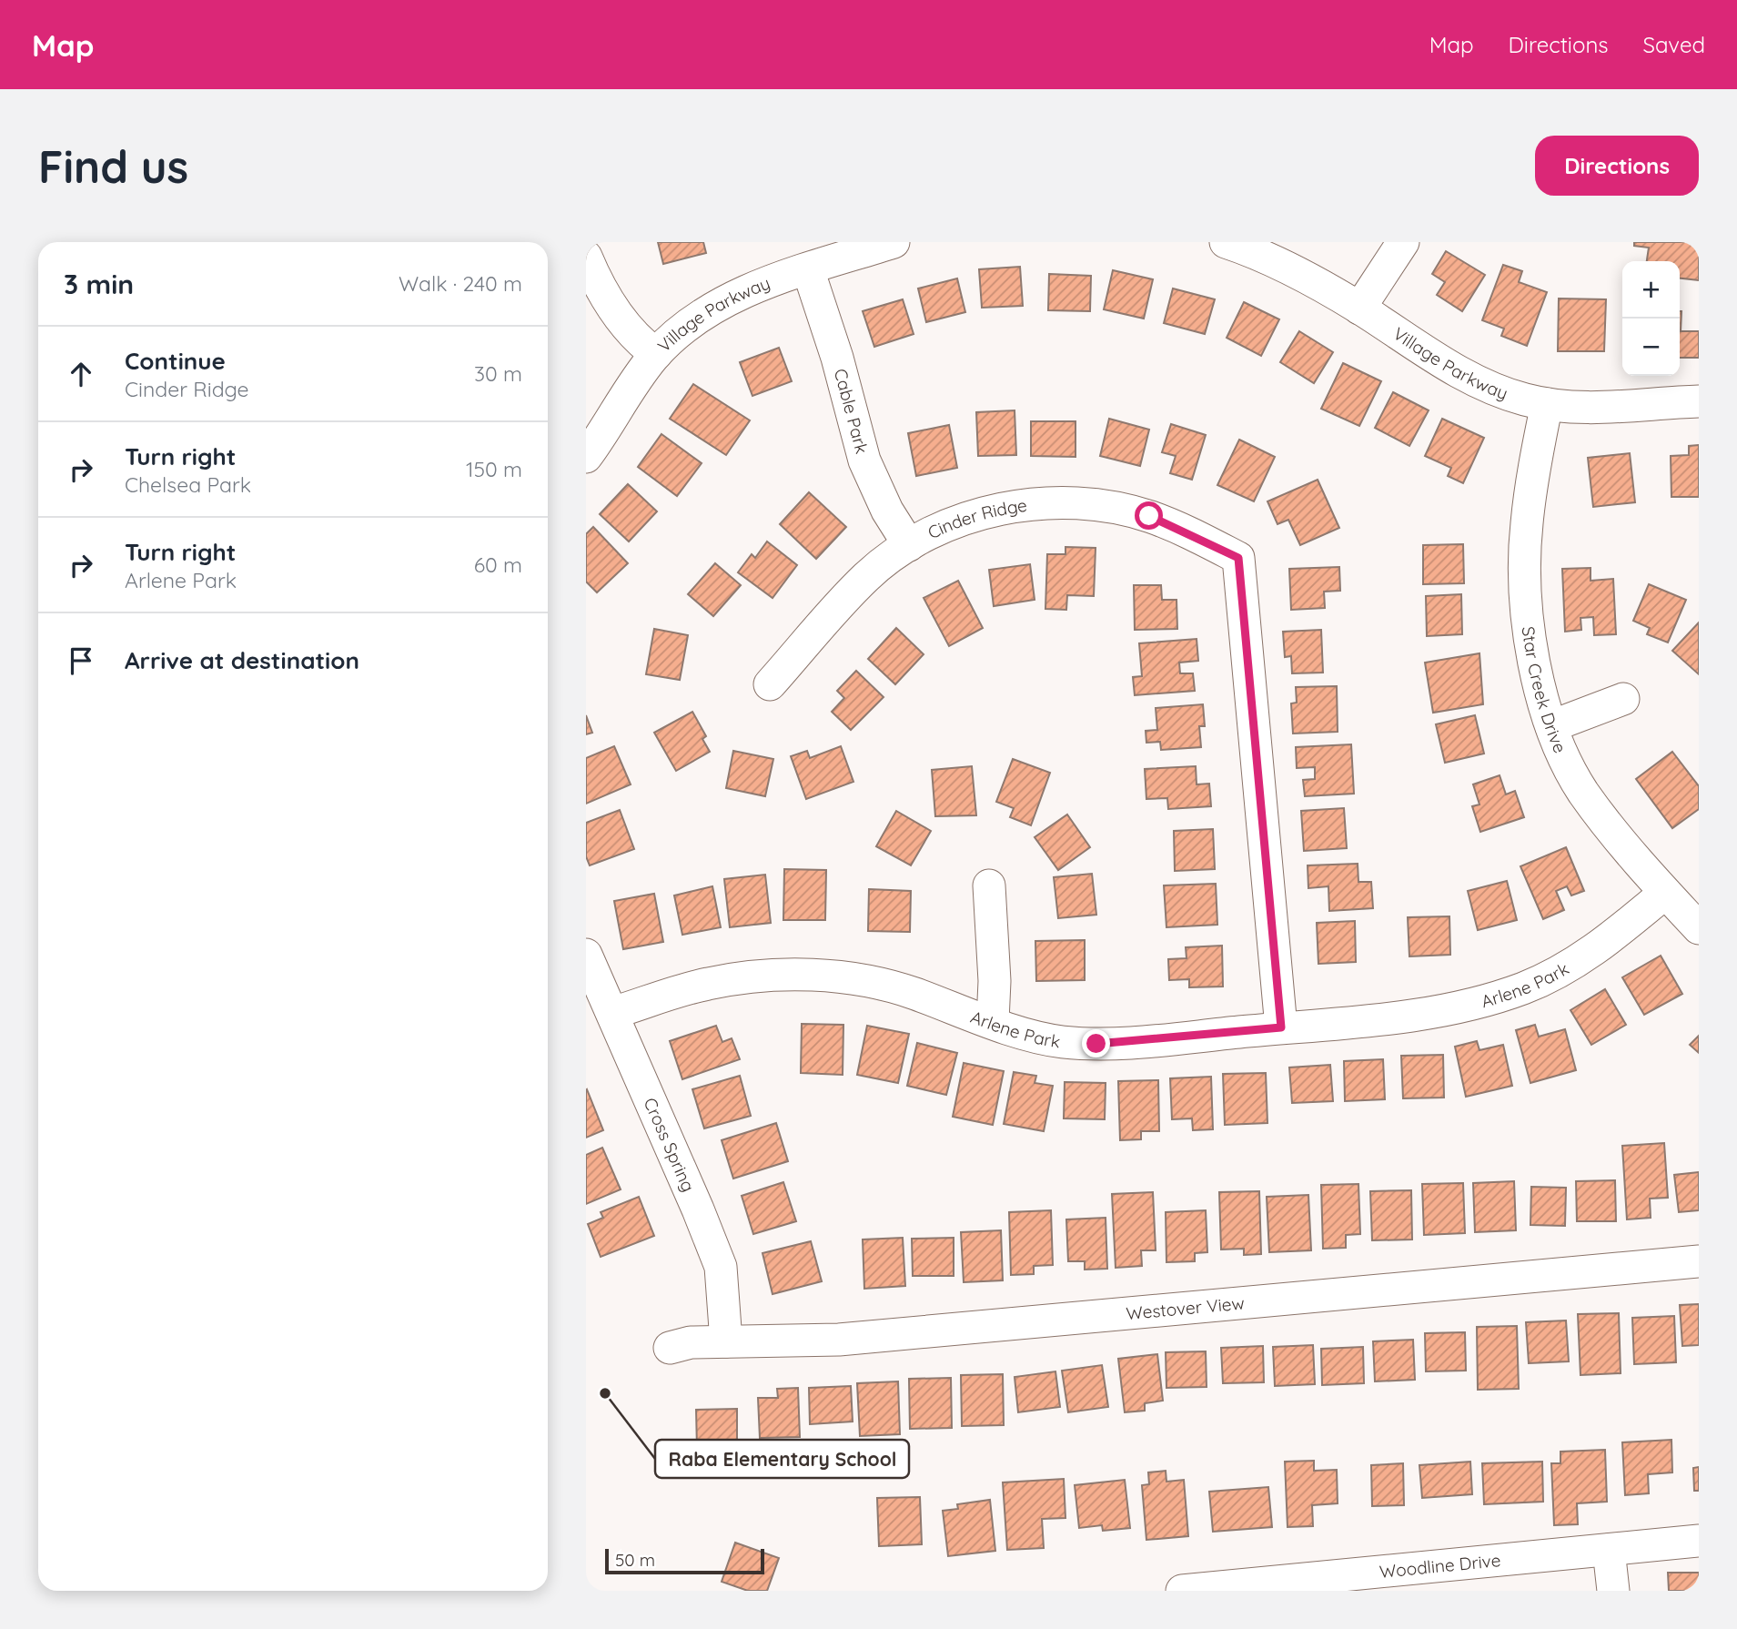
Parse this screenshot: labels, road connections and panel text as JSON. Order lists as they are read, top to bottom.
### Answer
{
  "streets": {
    "street": [
      "Village Parkway",
      "Cable Park",
      "Cinder Ridge",
      "Star Creek Drive",
      "Arlene Park",
      "Cross Spring",
      "Westover View",
      "Woodline Drive"
    ]
  },
  "crossings": [
    ["Village Parkway", "Cable Park"],
    ["Village Parkway", "Star Creek Drive"],
    ["Cable Park", "Cinder Ridge"],
    ["Cinder Ridge", "Arlene Park"],
    ["Star Creek Drive", "Arlene Park"],
    ["Arlene Park", "Cross Spring"],
    ["Cross Spring", "Westover View"]
  ],
  "places": ["Raba Elementary School"],
  "scale_bar": "50 m",
  "page": {
    "header": "Map",
    "nav": ["Map", "Directions", "Saved"],
    "buttons": "Directions",
    "title": "Find us",
    "heading": ["3 min", "Walk · 240 m"],
    "map_buttons": ["+", "−"],
    "list": [
      ["Continue", "Cinder Ridge", "30 m"],
      ["Turn right", "Chelsea Park", "150 m"],
      ["Turn right", "Arlene Park", "60 m"],
      "Arrive at destination"
    ],
    "scale": "50 m"
  }
}
